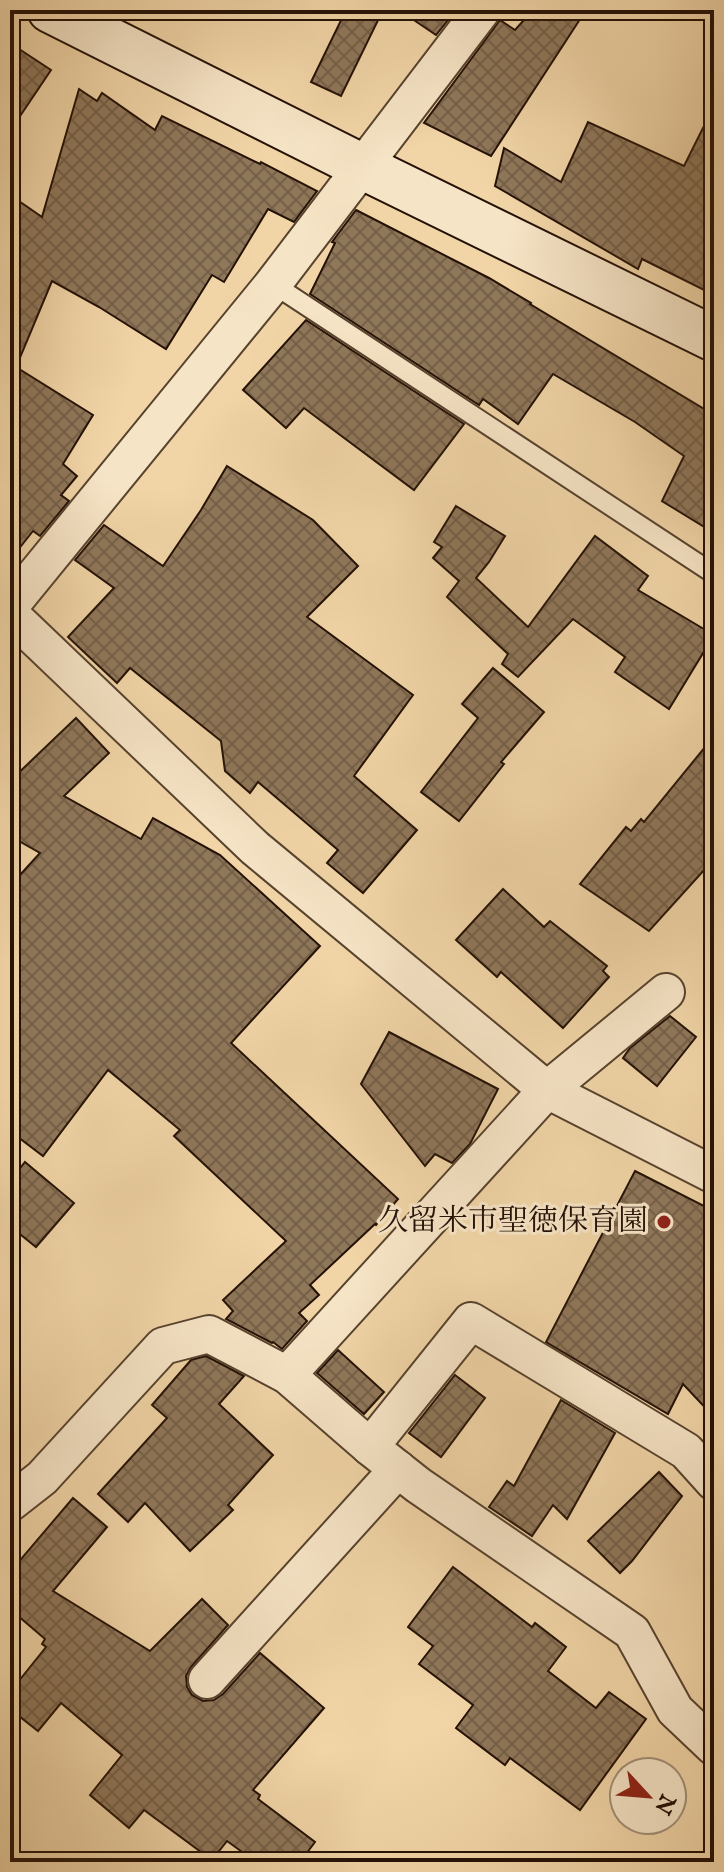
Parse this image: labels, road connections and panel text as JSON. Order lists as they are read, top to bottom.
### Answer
{
  "places": ["久留米市聖徳保育園"],
  "north": "bottom right"
}
